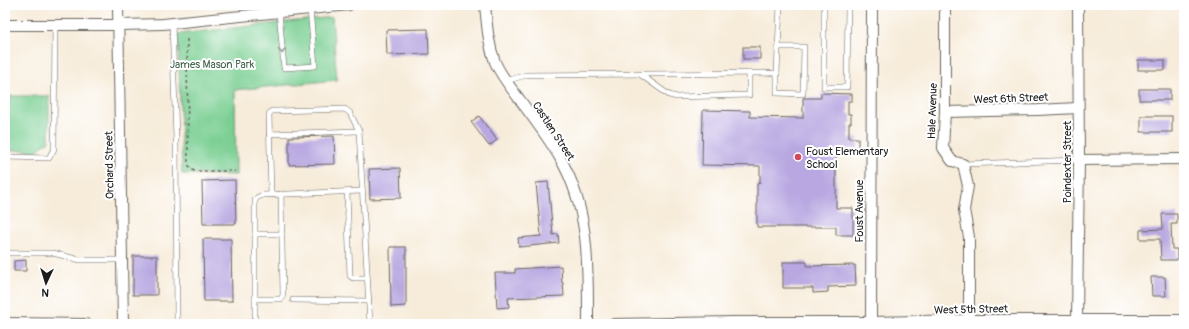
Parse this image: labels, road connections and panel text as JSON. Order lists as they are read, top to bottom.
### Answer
{
  "streets": {
    "street": [
      "West 6th Street",
      "Hale Avenue",
      "Castlen Street",
      "Poindexter Street",
      "Orchard Street",
      "Foust Avenue",
      "West 5th Street"
    ]
  },
  "crossings": [
    ["West 6th Street", "Hale Avenue"],
    ["West 6th Street", "Poindexter Street"],
    ["Poindexter Street", "West 5th Street"],
    ["Foust Avenue", "West 5th Street"]
  ],
  "parks": ["James Mason Park"],
  "places": ["Foust Elementary School"],
  "north": "bottom"
}
